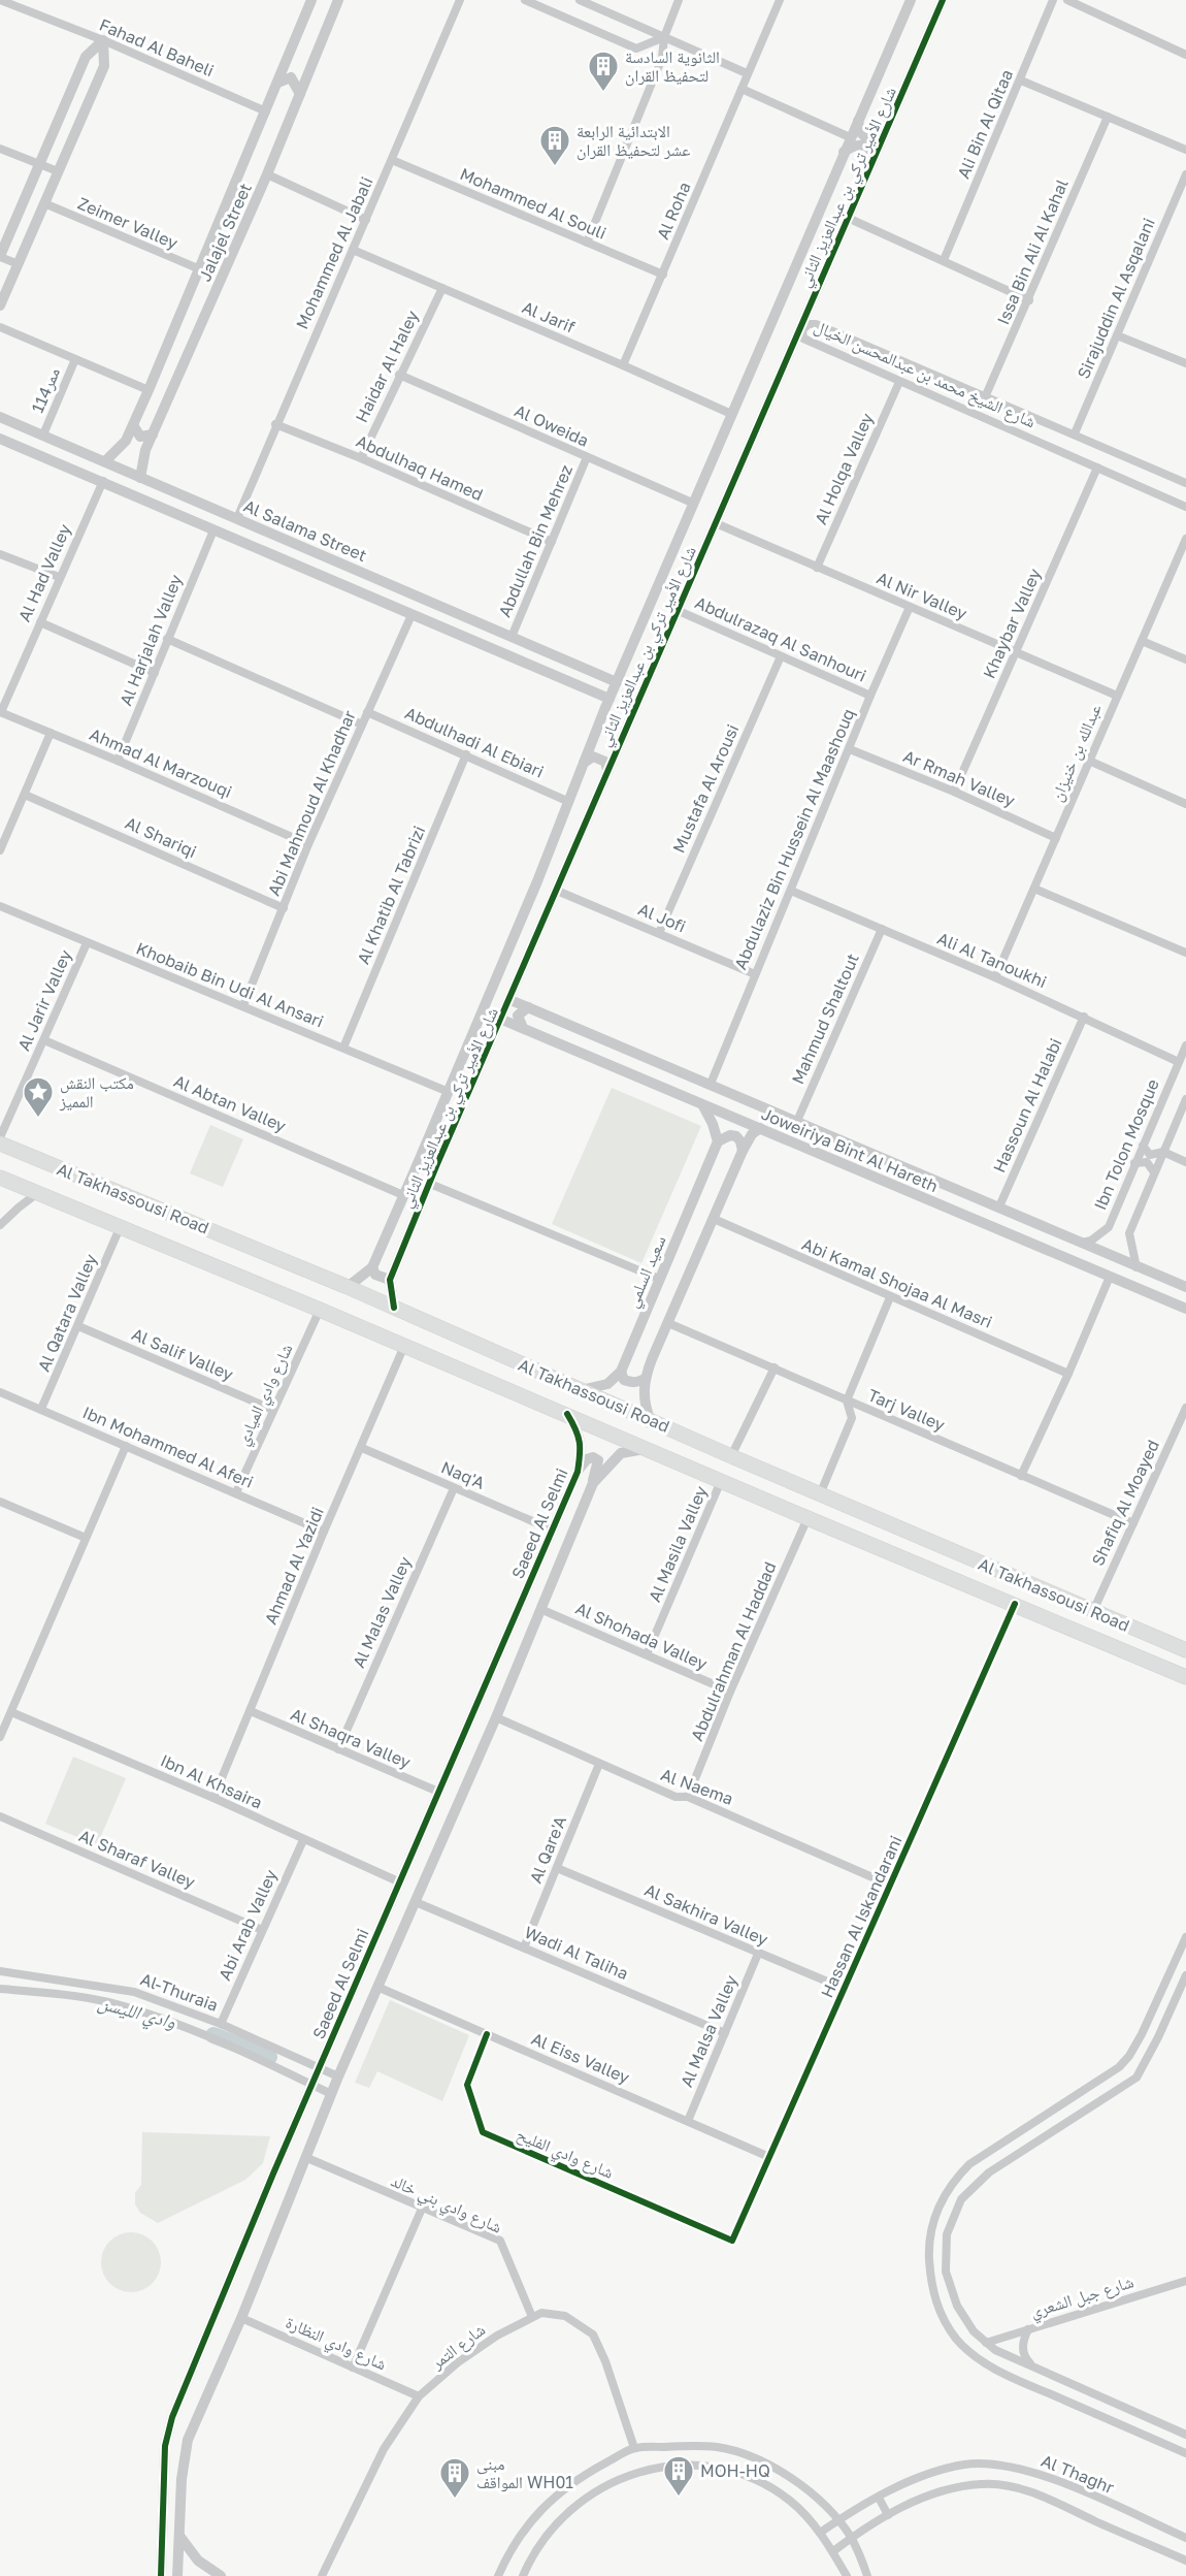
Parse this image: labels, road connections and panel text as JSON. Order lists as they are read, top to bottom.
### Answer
{
  "streets": {
    "main road": ["Al Takhassousi Road"],
    "street": [
      "Fahad Al Baheli",
      "Ali Bin Al Qitaa",
      "شارع الأمير تركي بن عبدالعزيز الثاني",
      "Mohammed Al Souli",
      "Al Roha",
      "Zeimer Valley",
      "Jalajel Street",
      "Issa Bin Ali Al Kahal",
      "Mohammed Al Jabali",
      "Sirajuddin Al Asqalani",
      "Al Jarif",
      "Haidar Al Haley",
      "شارع الشيخ محمد بن عبدالمحسن الخيال",
      "ممر114",
      "Al Oweida",
      "Abdulhaq Hamed",
      "Al Holqa Valley",
      "Al Salama Street",
      "Abdullah Bin Mehrez",
      "Al Had Valley",
      "Al Nir Valley",
      "Khaybar Valley",
      "Abdulrazaq Al Sanhouri",
      "Al Harjalah Valley",
      "Abdulhadi Al Ebiari",
      "عبدالله بن خنيزان",
      "Ahmad Al Marzouqi",
      "Ar Rmah Valley",
      "Mustafa Al Arousi",
      "Abi Mahmoud Al Khadhar",
      "Al Shariqi",
      "Abdulaziz Bin Hussein Al Maashouq",
      "Al Khatib Al Tabrizi",
      "Al Jofi",
      "Ali Al Tanoukhi",
      "Khobaib Bin Udi Al Ansari",
      "Al Jarir Valley",
      "Mahmud Shaltout",
      "Al Abtan Valley",
      "Hassoun Al Halabi",
      "Ibn Tolon Mosque",
      "Joweiriya Bint Al Hareth",
      "سعيد السلمي",
      "Abi Kamal Shojaa Al Masri",
      "Al Qatara Valley",
      "Al Salif Valley",
      "شارع وادي الميادي",
      "Tarj Valley",
      "Ibn Mohammed Al Aferi",
      "Naq'A",
      "Shafiq Al Moayed",
      "Saeed Al Selmi",
      "Al Masila Valley",
      "Ahmad Al Yazidi",
      "Al Malas Valley",
      "Al Shohada Valley",
      "Abdulrahman Al Haddad",
      "Al Shaqra Valley",
      "Ibn Al Khsaira",
      "Al Naema",
      "Al Qare'A",
      "Al Sharaf Valley",
      "Al Sakhira Valley",
      "Hassan Al Iskandarani",
      "Abi Arab Valley",
      "Wadi Al Taliha",
      "Al-Thuraia",
      "Al Malsa Valley",
      "Al Eiss Valley",
      "شارع وادي الفليح",
      "شارع وادي بني خالد",
      "شارع جبل الشعري",
      "شارع وادي النظارة",
      "شارع التمر",
      "Al Thaghr"
    ]
  },
  "crossings": [
    ["Fahad Al Baheli", "Jalajel Street"],
    ["شارع الأمير تركي بن عبدالعزيز الثاني", "Al Jarif"],
    ["شارع الأمير تركي بن عبدالعزيز الثاني", "Al Oweida"],
    ["شارع الأمير تركي بن عبدالعزيز الثاني", "Al Salama Street"],
    ["شارع الأمير تركي بن عبدالعزيز الثاني", "Al Nir Valley"],
    ["شارع الأمير تركي بن عبدالعزيز الثاني", "Abdulrazaq Al Sanhouri"],
    ["شارع الأمير تركي بن عبدالعزيز الثاني", "Abdulhadi Al Ebiari"],
    ["شارع الأمير تركي بن عبدالعزيز الثاني", "Al Jofi"],
    ["شارع الأمير تركي بن عبدالعزيز الثاني", "Khobaib Bin Udi Al Ansari"],
    ["شارع الأمير تركي بن عبدالعزيز الثاني", "Al Abtan Valley"],
    ["شارع الأمير تركي بن عبدالعزيز الثاني", "Joweiriya Bint Al Hareth"],
    ["شارع الأمير تركي بن عبدالعزيز الثاني", "Al Takhassousi Road"],
    ["Mohammed Al Souli", "Al Roha"],
    ["Mohammed Al Souli", "Mohammed Al Jabali"],
    ["Al Roha", "Al Jarif"],
    ["Zeimer Valley", "Jalajel Street"],
    ["Jalajel Street", "Al Salama Street"],
    ["Issa Bin Ali Al Kahal", "شارع الشيخ محمد بن عبدالمحسن الخيال"],
    ["Mohammed Al Jabali", "Al Jarif"],
    ["Mohammed Al Jabali", "Abdulhaq Hamed"],
    ["Mohammed Al Jabali", "Al Salama Street"],
    ["Sirajuddin Al Asqalani", "شارع الشيخ محمد بن عبدالمحسن الخيال"],
    ["Al Jarif", "Haidar Al Haley"],
    ["Haidar Al Haley", "Al Oweida"],
    ["Haidar Al Haley", "Abdulhaq Hamed"],
    ["شارع الشيخ محمد بن عبدالمحسن الخيال", "Al Holqa Valley"],
    ["شارع الشيخ محمد بن عبدالمحسن الخيال", "Khaybar Valley"],
    ["ممر114", "Al Salama Street"],
    ["Al Oweida", "Abdullah Bin Mehrez"],
    ["Abdulhaq Hamed", "Abdullah Bin Mehrez"],
    ["Al Holqa Valley", "Al Nir Valley"],
    ["Al Salama Street", "Abdullah Bin Mehrez"],
    ["Al Had Valley", "Ahmad Al Marzouqi"],
    ["Al Nir Valley", "Khaybar Valley"],
    ["Al Nir Valley", "عبدالله بن خنيزان"],
    ["Al Nir Valley", "Abdulaziz Bin Hussein Al Maashouq"],
    ["Khaybar Valley", "Ar Rmah Valley"],
    ["Abdulrazaq Al Sanhouri", "Mustafa Al Arousi"],
    ["Abdulrazaq Al Sanhouri", "Abdulaziz Bin Hussein Al Maashouq"],
    ["Al Harjalah Valley", "Ahmad Al Marzouqi"],
    ["Abdulhadi Al Ebiari", "Abi Mahmoud Al Khadhar"],
    ["Abdulhadi Al Ebiari", "Al Khatib Al Tabrizi"],
    ["عبدالله بن خنيزان", "Ar Rmah Valley"],
    ["عبدالله بن خنيزان", "Ali Al Tanoukhi"],
    ["Ahmad Al Marzouqi", "Abi Mahmoud Al Khadhar"],
    ["Ar Rmah Valley", "Abdulaziz Bin Hussein Al Maashouq"],
    ["Mustafa Al Arousi", "Al Jofi"],
    ["Abi Mahmoud Al Khadhar", "Al Shariqi"],
    ["Abi Mahmoud Al Khadhar", "Khobaib Bin Udi Al Ansari"],
    ["Abdulaziz Bin Hussein Al Maashouq", "Al Jofi"],
    ["Abdulaziz Bin Hussein Al Maashouq", "Ali Al Tanoukhi"],
    ["Abdulaziz Bin Hussein Al Maashouq", "Joweiriya Bint Al Hareth"],
    ["Al Khatib Al Tabrizi", "Khobaib Bin Udi Al Ansari"],
    ["Ali Al Tanoukhi", "Mahmud Shaltout"],
    ["Ali Al Tanoukhi", "Hassoun Al Halabi"],
    ["Ali Al Tanoukhi", "Ibn Tolon Mosque"],
    ["Khobaib Bin Udi Al Ansari", "Al Jarir Valley"],
    ["Al Jarir Valley", "Al Abtan Valley"],
    ["Mahmud Shaltout", "Joweiriya Bint Al Hareth"],
    ["Hassoun Al Halabi", "Joweiriya Bint Al Hareth"],
    ["Ibn Tolon Mosque", "Joweiriya Bint Al Hareth"],
    ["Al Takhassousi Road", "Al Qatara Valley"],
    ["Al Takhassousi Road", "شارع وادي الميادي"],
    ["Al Takhassousi Road", "Shafiq Al Moayed"],
    ["Al Takhassousi Road", "Saeed Al Selmi"],
    ["Al Takhassousi Road", "Al Masila Valley"],
    ["Al Takhassousi Road", "Ahmad Al Yazidi"],
    ["Al Takhassousi Road", "Abdulrahman Al Haddad"],
    ["Al Takhassousi Road", "Hassan Al Iskandarani"],
    ["Al Qatara Valley", "Al Salif Valley"],
    ["Al Qatara Valley", "Ibn Mohammed Al Aferi"],
    ["Al Salif Valley", "شارع وادي الميادي"],
    ["شارع وادي الميادي", "Ibn Mohammed Al Aferi"],
    ["Tarj Valley", "Shafiq Al Moayed"],
    ["Ibn Mohammed Al Aferi", "Ahmad Al Yazidi"],
    ["Naq'A", "Saeed Al Selmi"],
    ["Naq'A", "Ahmad Al Yazidi"],
    ["Naq'A", "Al Malas Valley"],
    ["Saeed Al Selmi", "Al Shohada Valley"],
    ["Saeed Al Selmi", "Al Shaqra Valley"],
    ["Saeed Al Selmi", "Ibn Al Khsaira"],
    ["Saeed Al Selmi", "Al Naema"],
    ["Saeed Al Selmi", "Wadi Al Taliha"],
    ["Saeed Al Selmi", "Al-Thuraia"],
    ["Saeed Al Selmi", "Al Eiss Valley"],
    ["Saeed Al Selmi", "شارع وادي بني خالد"],
    ["Saeed Al Selmi", "شارع وادي النظارة"],
    ["Al Masila Valley", "Al Shohada Valley"],
    ["Ahmad Al Yazidi", "Al Shaqra Valley"],
    ["Ahmad Al Yazidi", "Ibn Al Khsaira"],
    ["Al Malas Valley", "Al Shaqra Valley"],
    ["Al Shohada Valley", "Abdulrahman Al Haddad"],
    ["Abdulrahman Al Haddad", "Al Naema"],
    ["Ibn Al Khsaira", "Abi Arab Valley"],
    ["Al Naema", "Al Qare'A"],
    ["Al Naema", "Hassan Al Iskandarani"],
    ["Al Qare'A", "Al Sakhira Valley"],
    ["Al Qare'A", "Wadi Al Taliha"],
    ["Al Sharaf Valley", "Abi Arab Valley"],
    ["Al Sakhira Valley", "Hassan Al Iskandarani"],
    ["Al Sakhira Valley", "Al Malsa Valley"],
    ["Hassan Al Iskandarani", "Al Eiss Valley"],
    ["Hassan Al Iskandarani", "شارع وادي الفليح"],
    ["Abi Arab Valley", "Al-Thuraia"],
    ["Wadi Al Taliha", "Al Malsa Valley"],
    ["Al Malsa Valley", "Al Eiss Valley"],
    ["Al Eiss Valley", "شارع وادي الفليح"],
    ["شارع وادي بني خالد", "شارع التمر"],
    ["شارع وادي النظارة", "شارع التمر"]
  ],
  "water": ["وادي الليسن"],
  "places": {
    "building": [
      "الثانوية السادسة لتحفيظ القران",
      "الابتدائية الرابعة عشر لتحفيظ القران",
      "MOH-HQ",
      "مبنى المواقف WH01"
    ],
    "place": ["مكتب النقش المميز"]
  }
}
